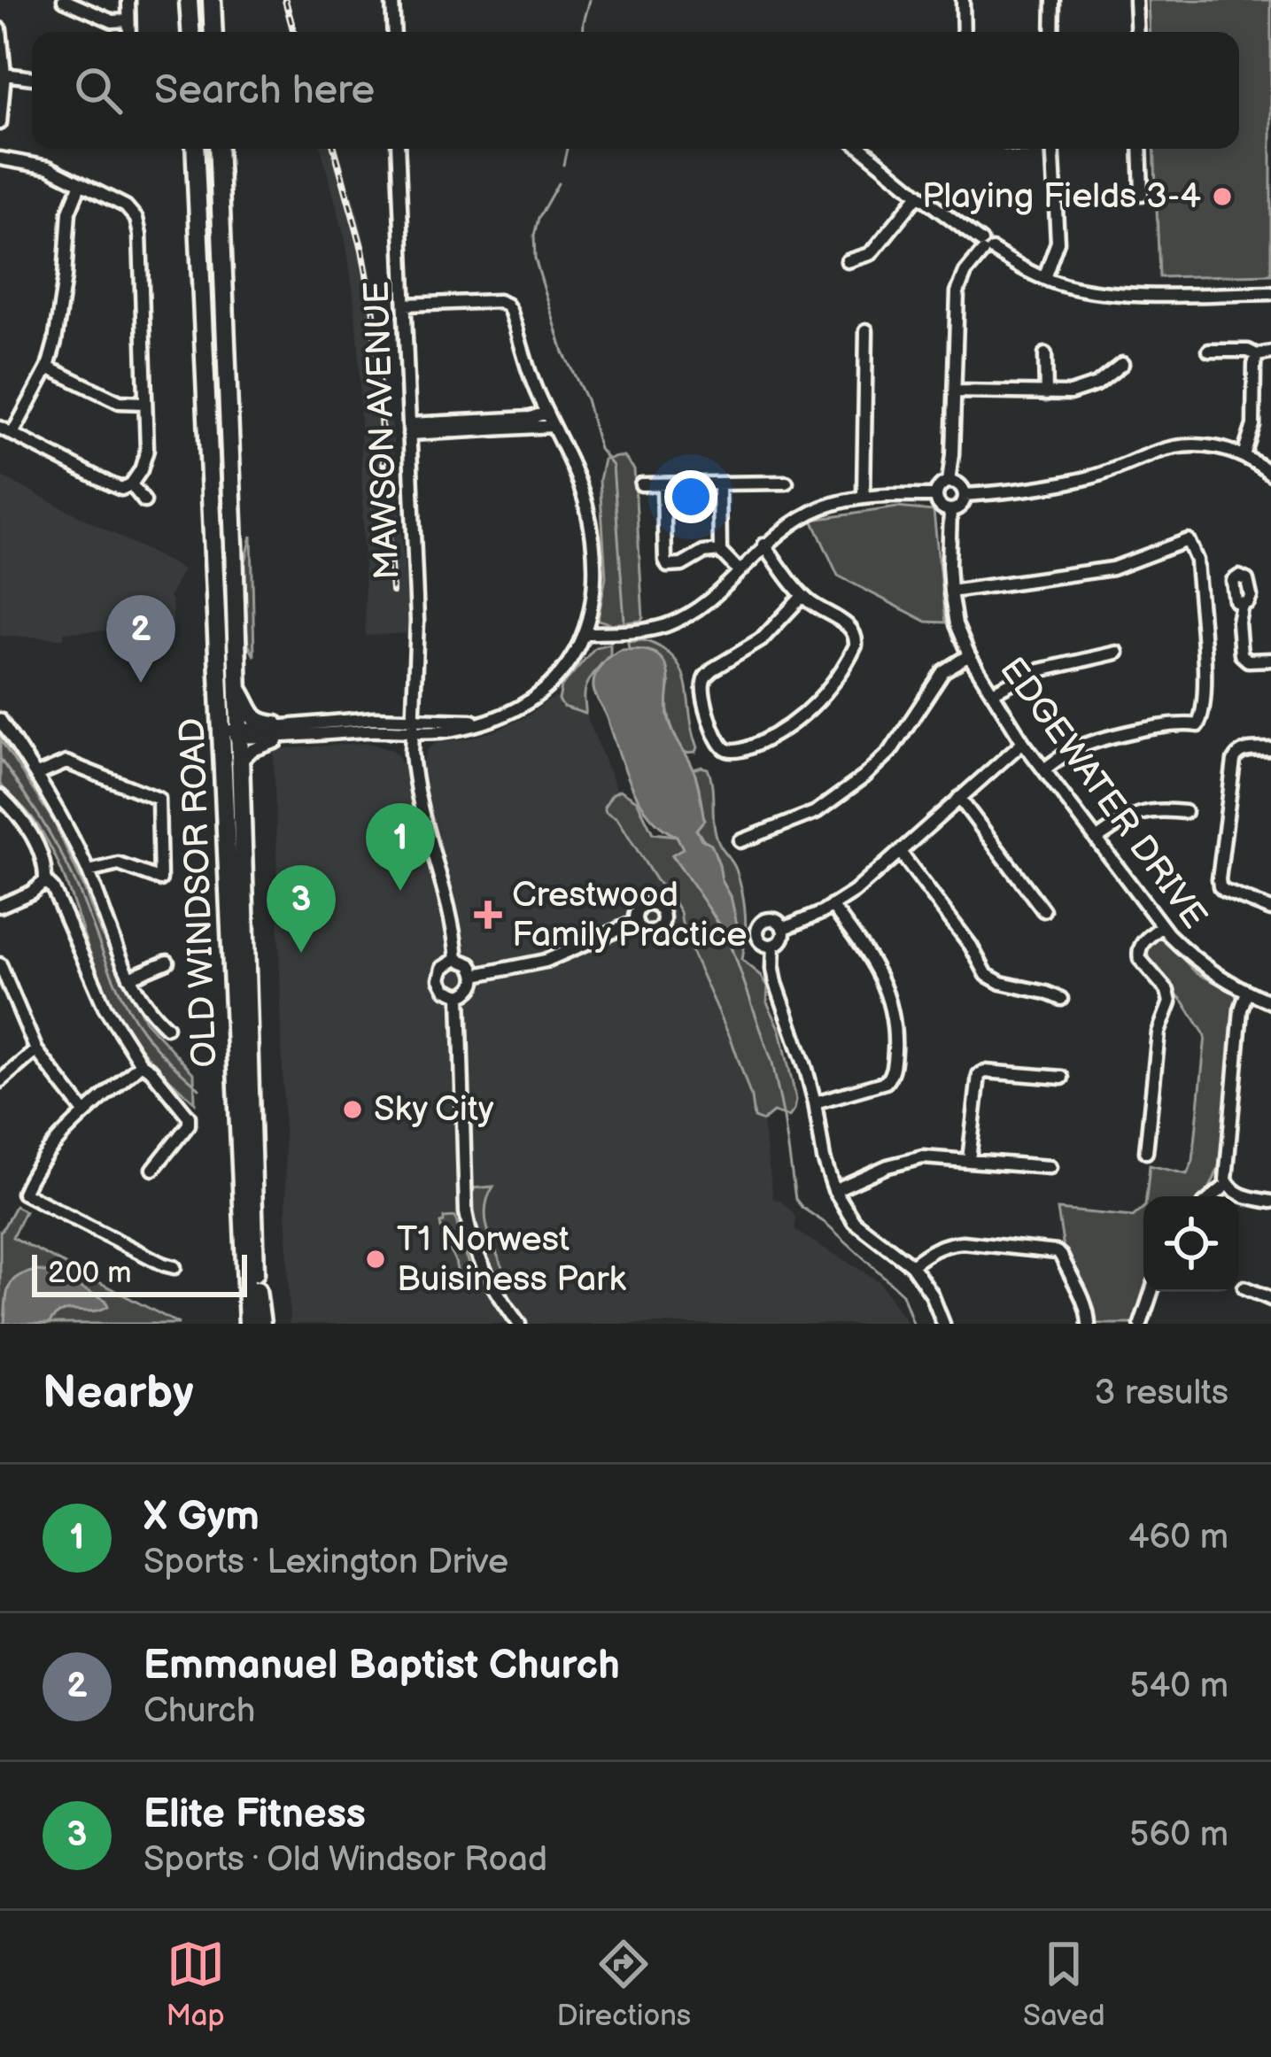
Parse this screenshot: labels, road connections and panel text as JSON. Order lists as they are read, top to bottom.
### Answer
{
  "streets": {
    "highway": ["OLD WINDSOR ROAD"],
    "street": ["MAWSON AVENUE", "EDGEWATER DRIVE"]
  },
  "places": {
    "other": ["Playing Fields 3-4", "Sky City", "T1 Norwest Buisiness Park"],
    "health": ["Crestwood Family Practice"]
  },
  "scale_bar": "200 m",
  "page": {
    "search": "Search here",
    "pins": ["2", "1", "3"],
    "scale": "200 m",
    "heading": ["Nearby", "3 results"],
    "list": [
      {
        "mark": "1",
        "name": "X Gym",
        "note": "Sports · Lexington Drive",
        "value": "460 m"
      },
      {
        "mark": "2",
        "name": "Emmanuel Baptist Church",
        "note": "Church",
        "value": "540 m"
      },
      {
        "mark": "3",
        "name": "Elite Fitness",
        "note": "Sports · Old Windsor Road",
        "value": "560 m"
      }
    ],
    "nav": ["Map", "Directions", "Saved"]
  }
}
